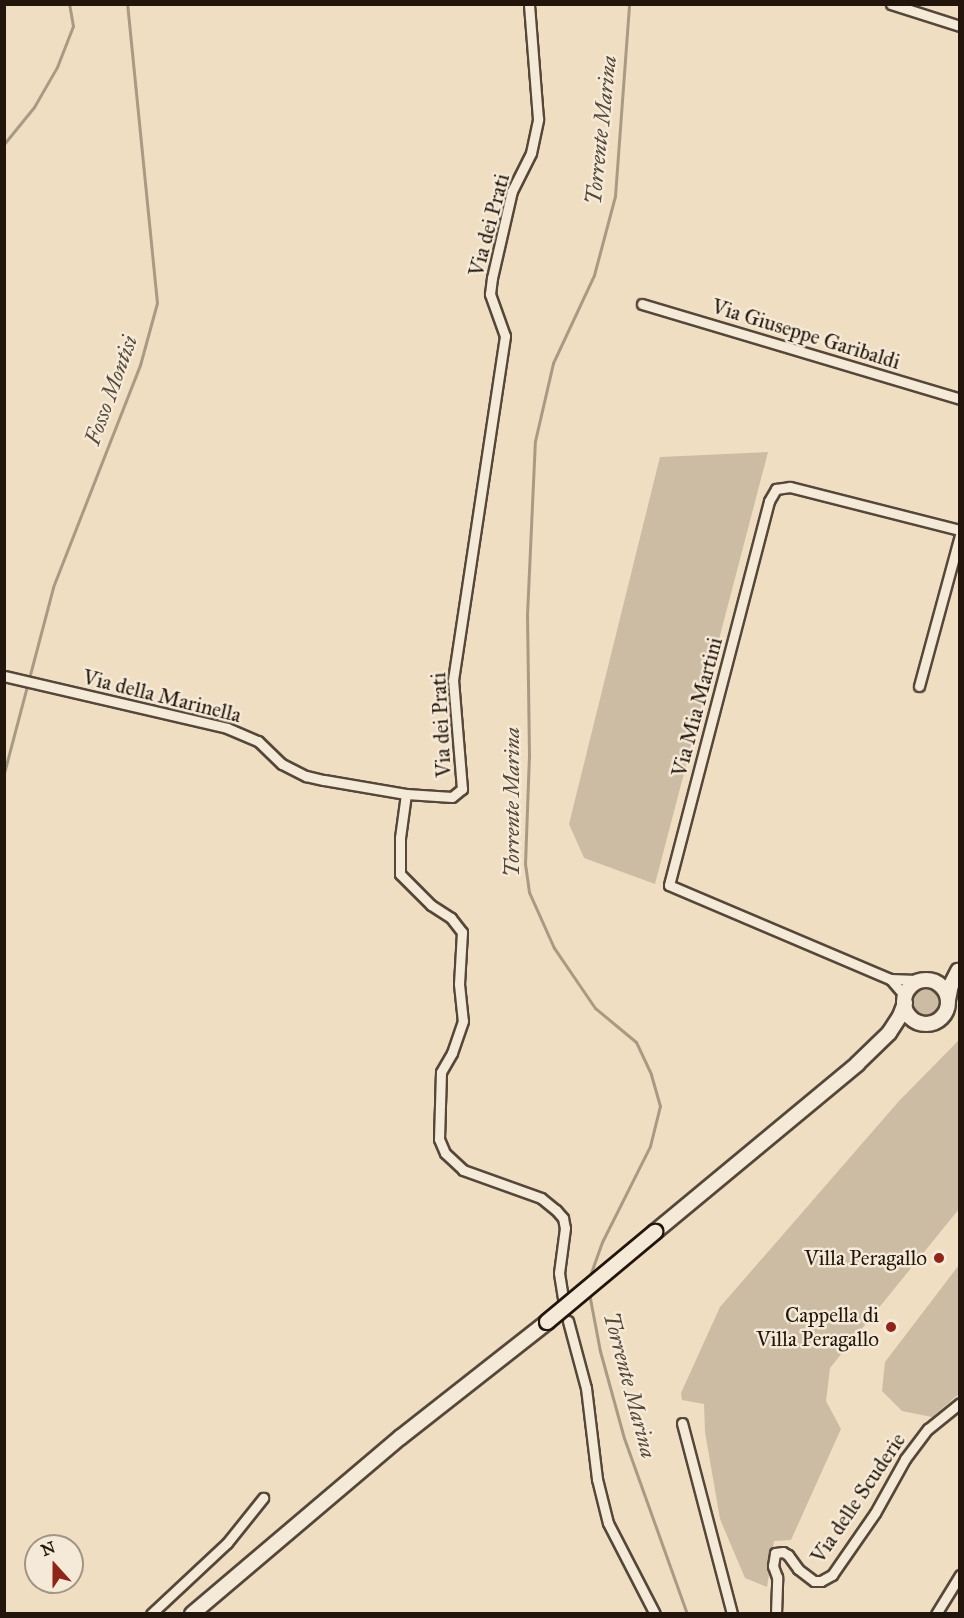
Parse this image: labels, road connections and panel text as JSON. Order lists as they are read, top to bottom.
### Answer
{
  "streets": {
    "street": [
      "Via dei Prati",
      "Via Giuseppe Garibaldi",
      "Via della Marinella",
      "Via Mia Martini",
      "Via delle Scuderie"
    ]
  },
  "crossings": [
    ["Via dei Prati", "Via della Marinella"]
  ],
  "water": ["Torrente Marina", "Fosso Montisi"],
  "places": ["Villa Peragallo", "Cappella di Villa Peragallo"],
  "north": "top"
}
